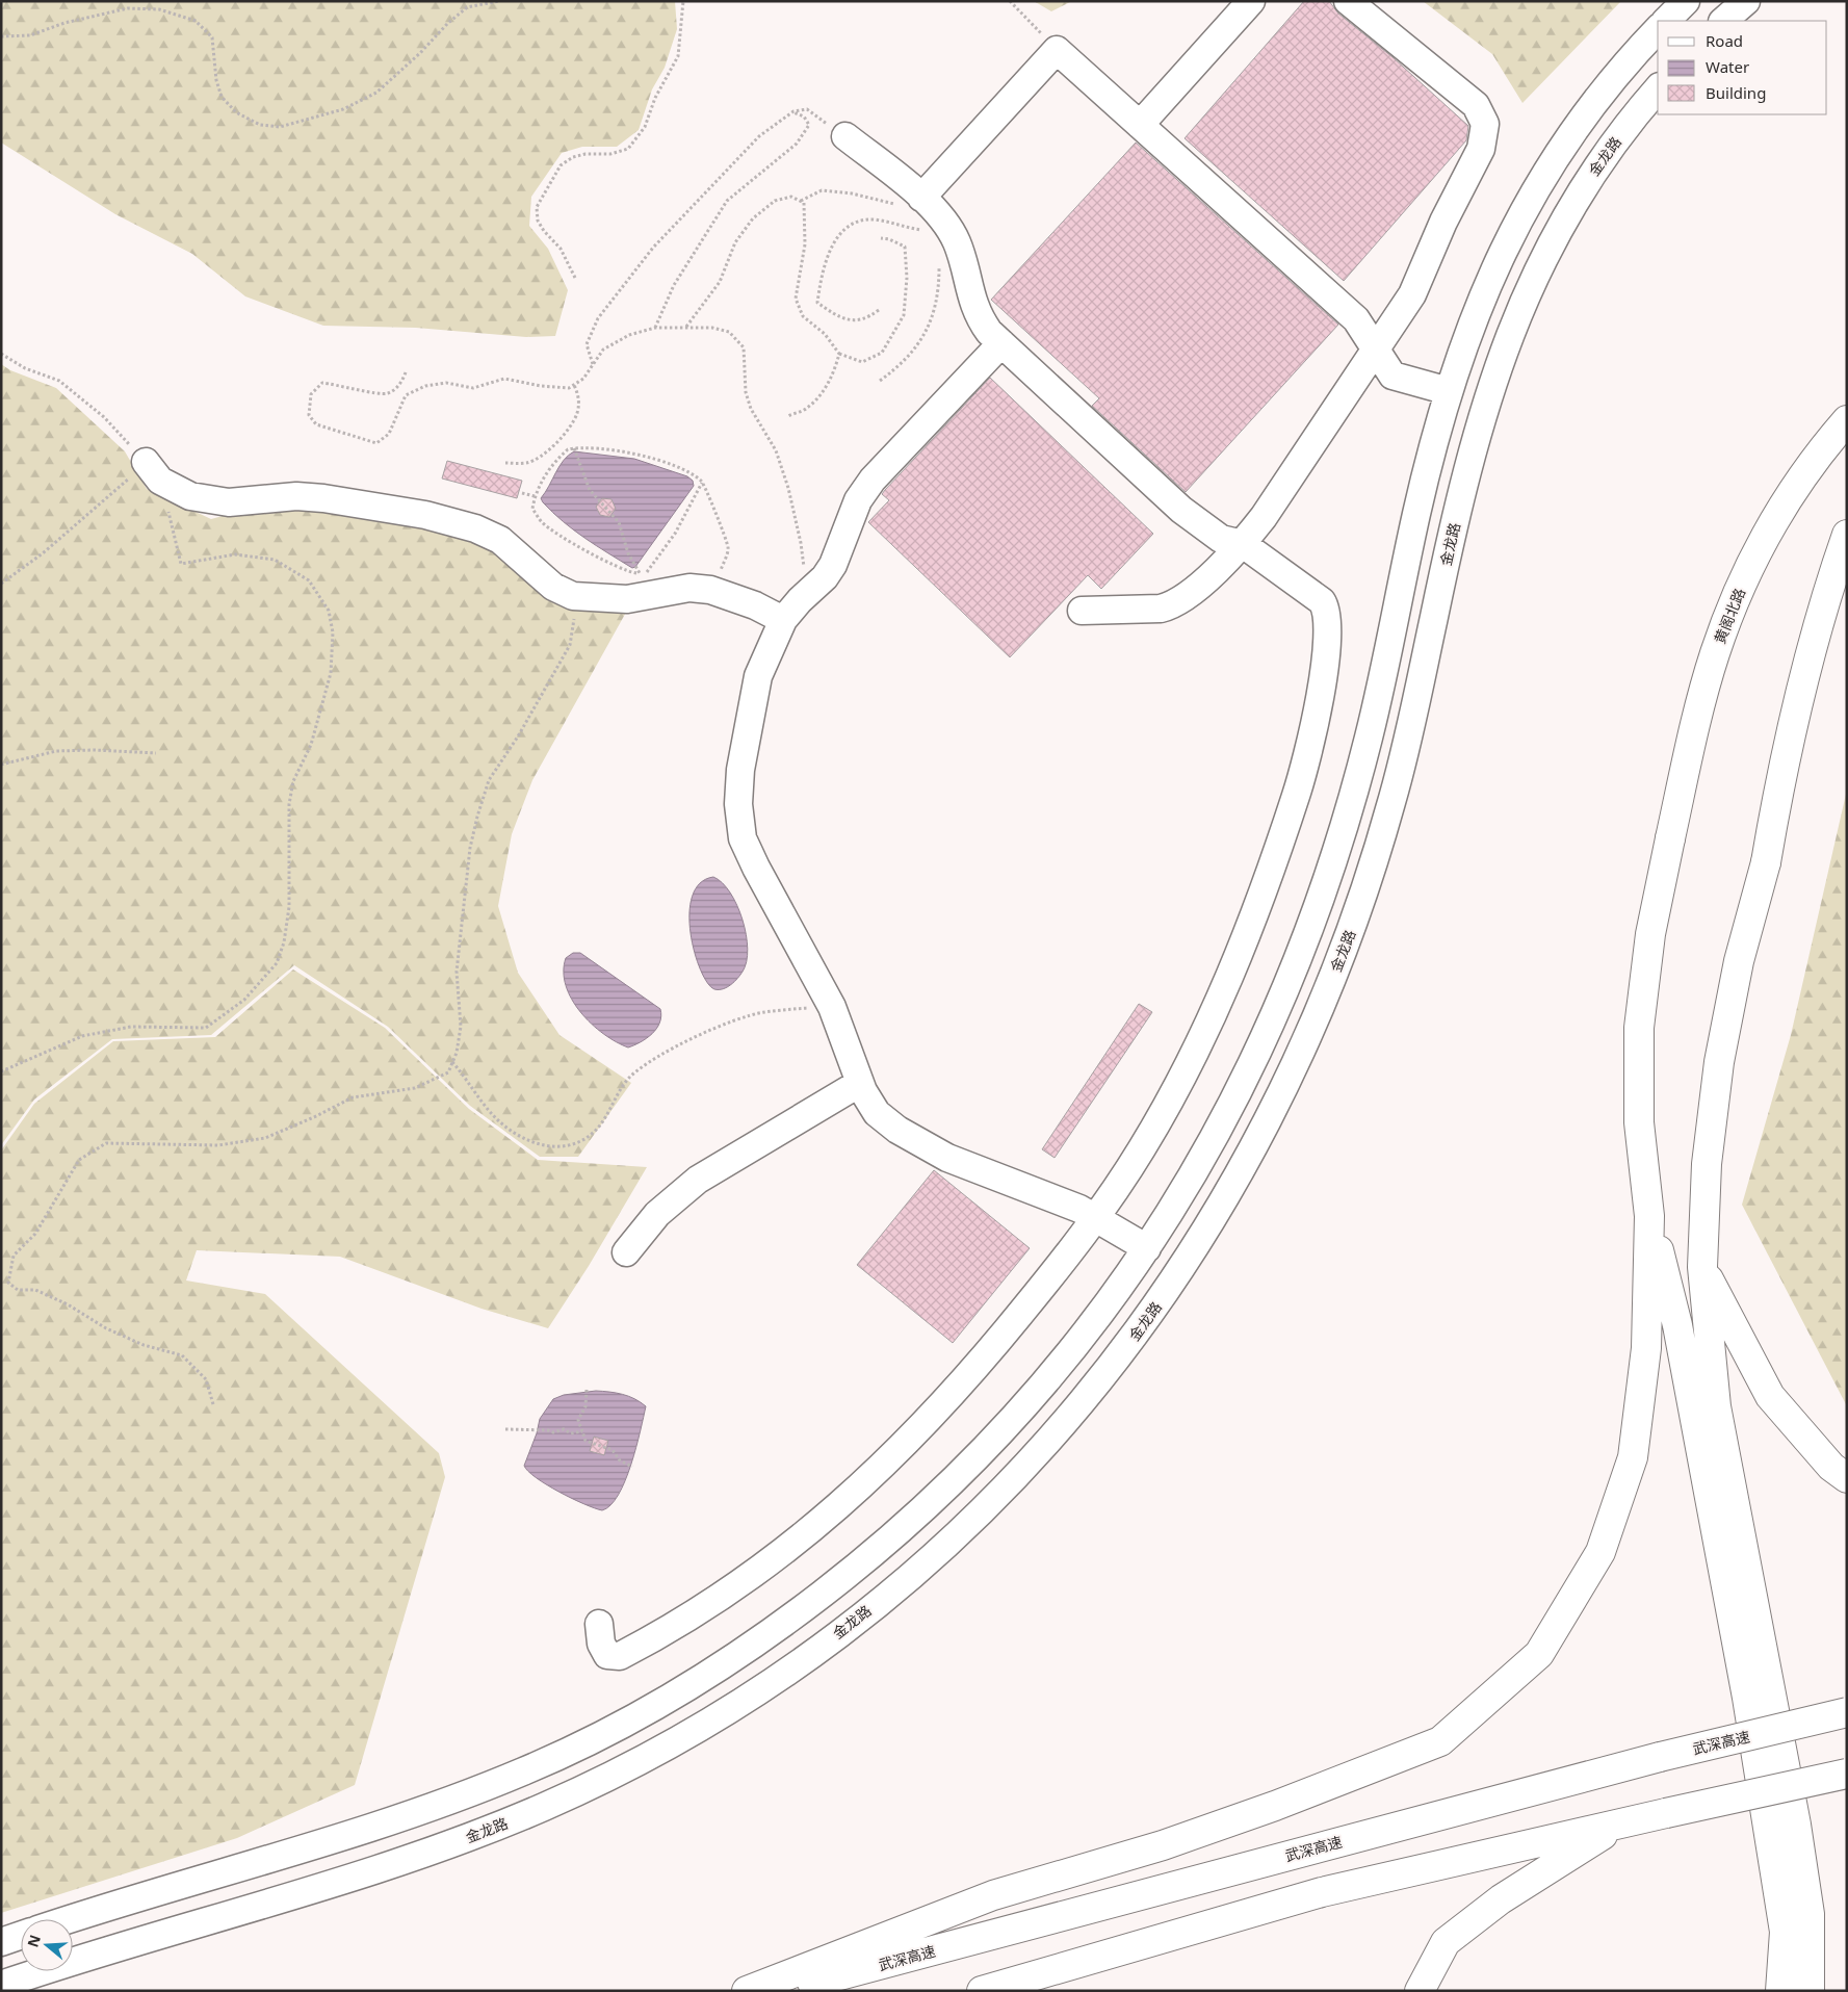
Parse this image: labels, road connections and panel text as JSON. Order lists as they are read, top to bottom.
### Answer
{
  "streets": {
    "main road": ["黄阁北路", "武深高速"],
    "street": ["金龙路"]
  },
  "legend": ["Road", "Water", "Building"],
  "north": "left"
}
